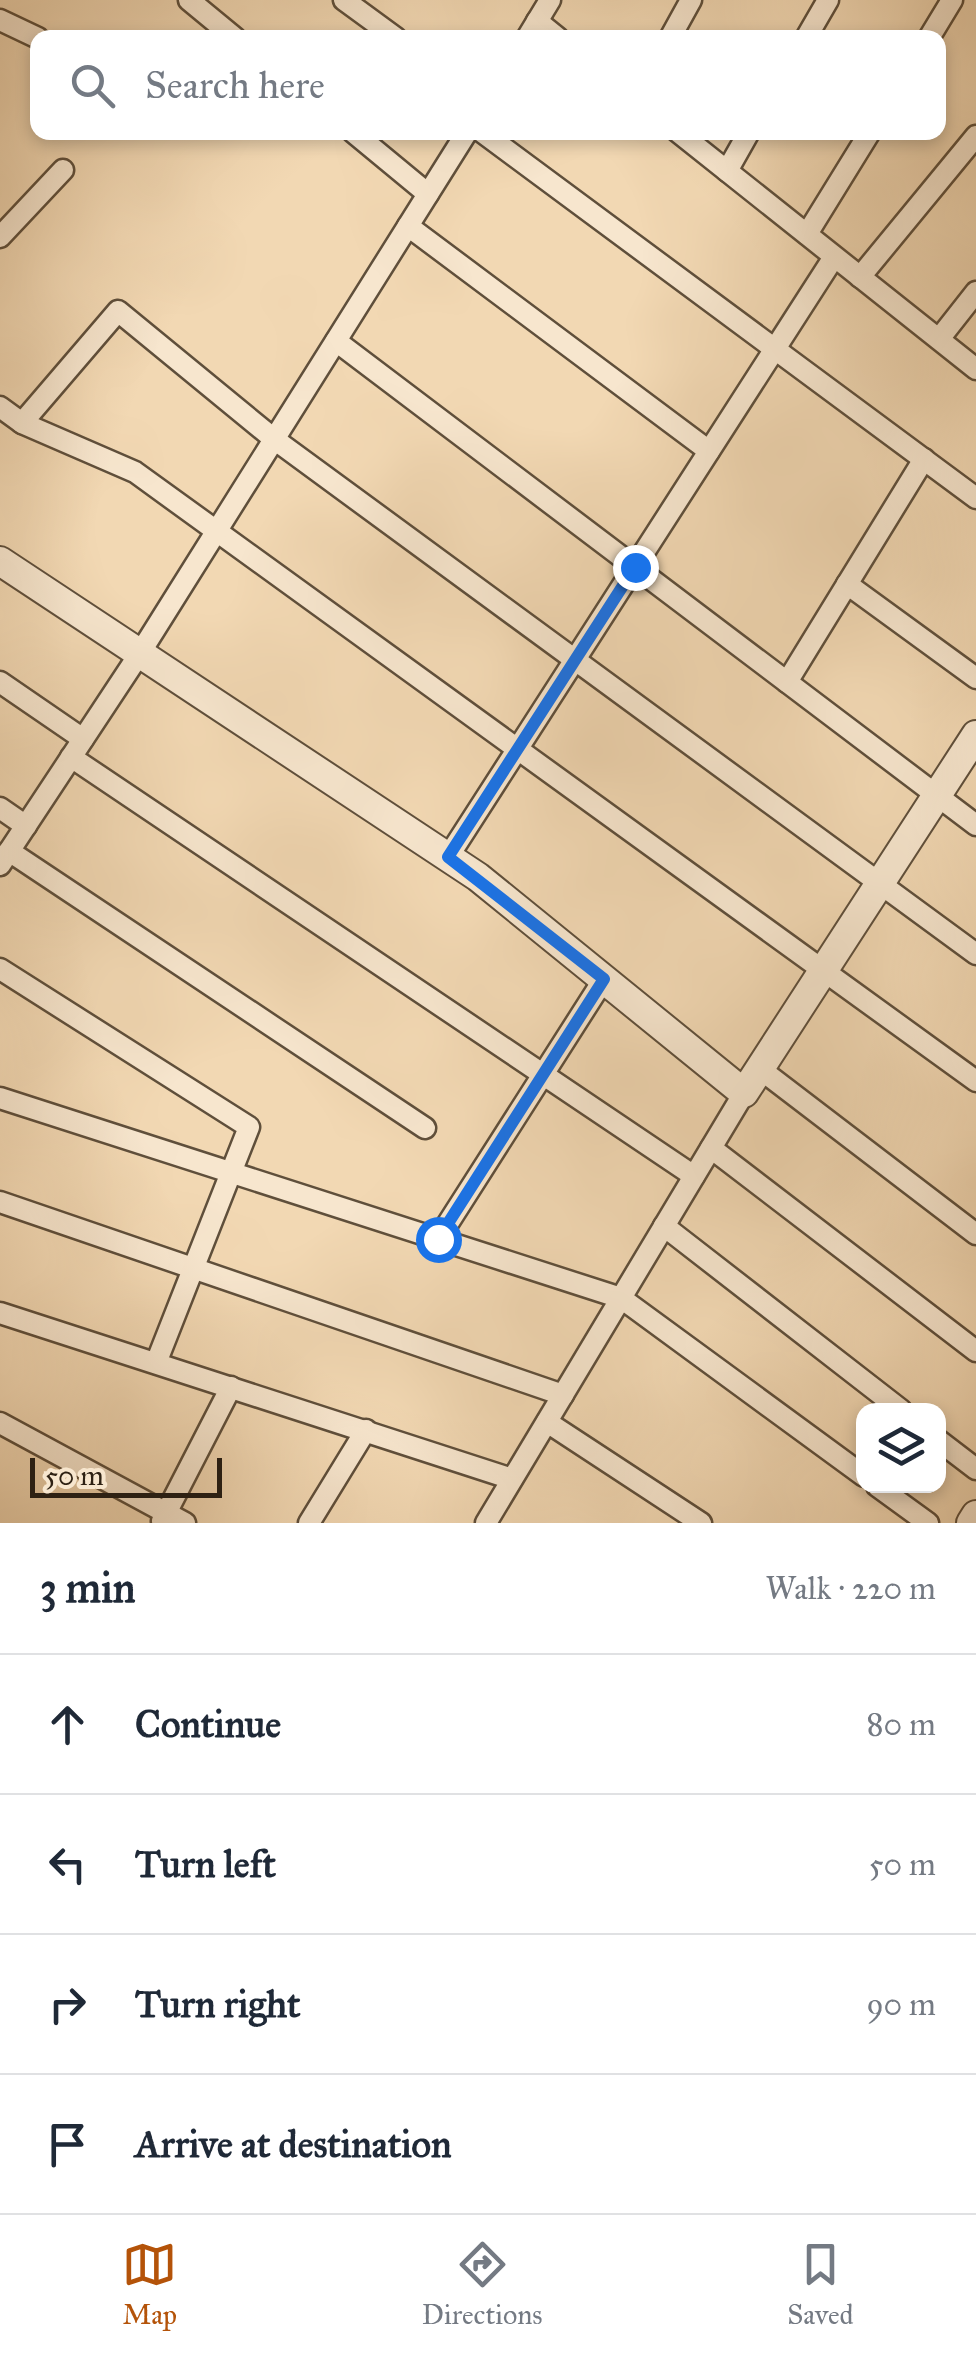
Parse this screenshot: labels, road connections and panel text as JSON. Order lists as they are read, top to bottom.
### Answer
{
  "scale_bar": "50 m",
  "page": {
    "search": "Search here",
    "scale": "50 m",
    "heading": ["3 min", "Walk · 220 m"],
    "list": [
      ["Continue", "80 m"],
      ["Turn left", "50 m"],
      ["Turn right", "90 m"],
      "Arrive at destination"
    ],
    "nav": ["Map", "Directions", "Saved"]
  }
}
